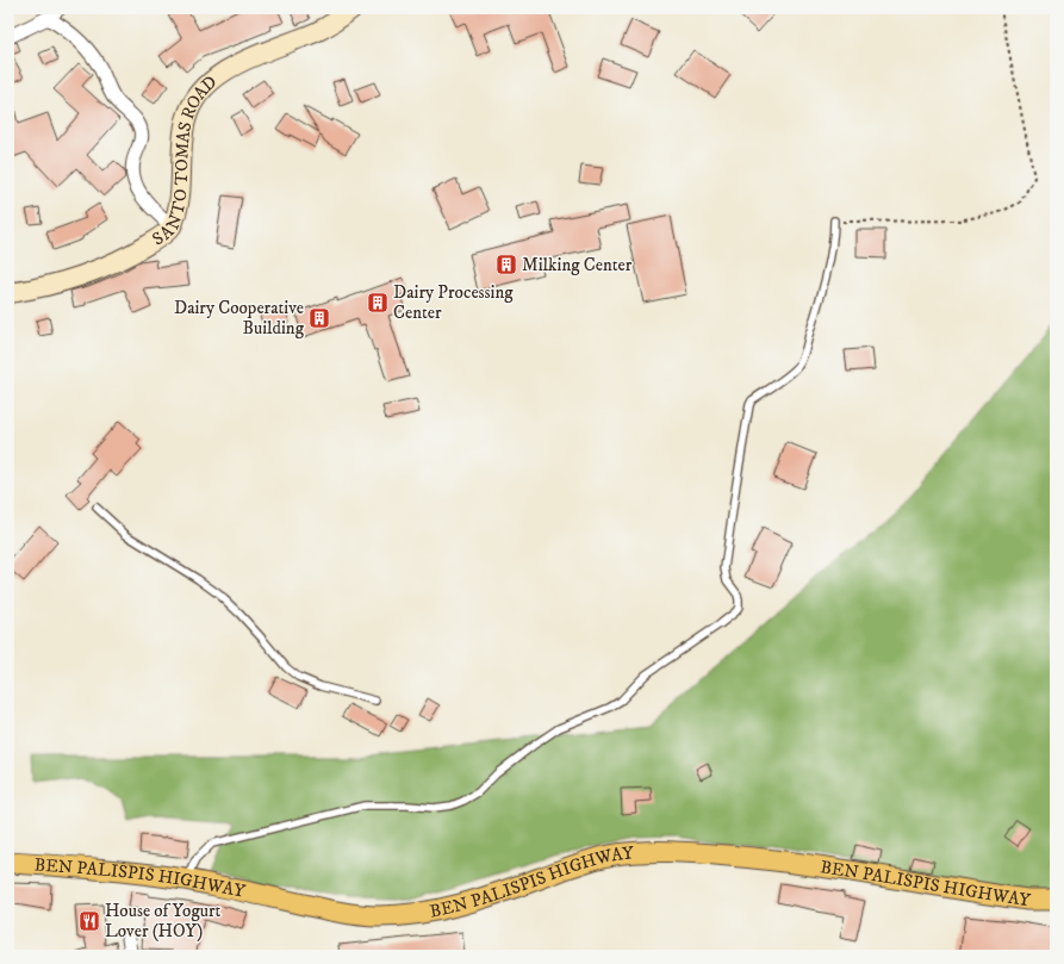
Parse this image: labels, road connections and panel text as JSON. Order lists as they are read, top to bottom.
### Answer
{
  "streets": {
    "main road": ["BEN PALISPIS HIGHWAY"],
    "street": ["SANTO TOMAS ROAD"]
  },
  "places": {
    "building": ["Milking Center", "Dairy Processing Center", "Dairy Cooperative Building"],
    "restaurant": ["House of Yogurt Lover (HOY)"]
  }
}
